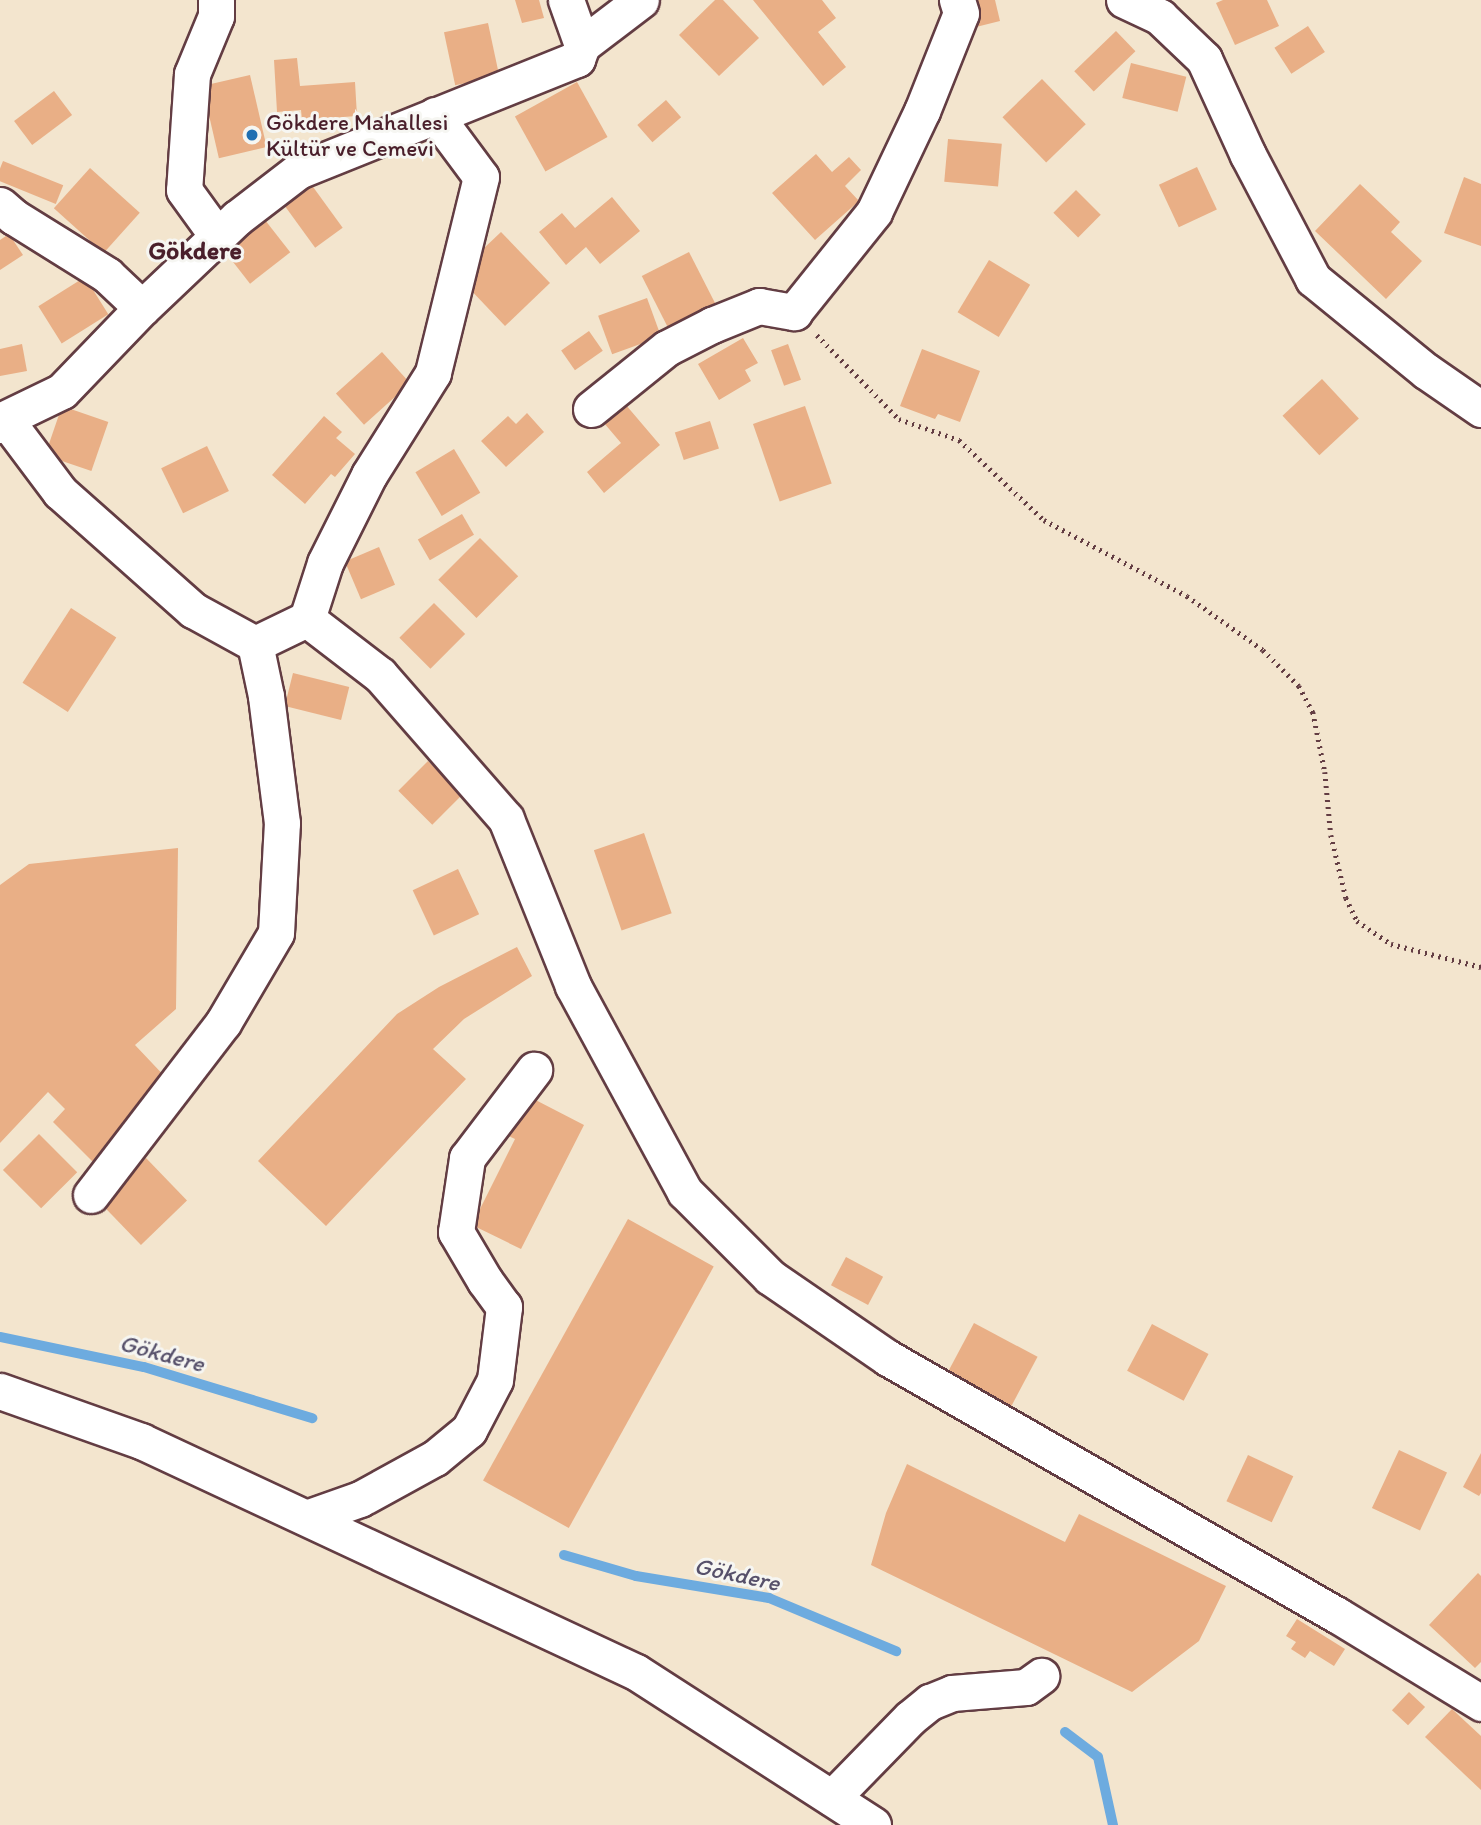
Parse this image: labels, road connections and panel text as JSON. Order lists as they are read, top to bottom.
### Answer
{
  "districts": ["Gökdere"],
  "water": ["Gökdere"],
  "places": ["Gökdere Mahallesi Kültür ve Cemevi"]
}
